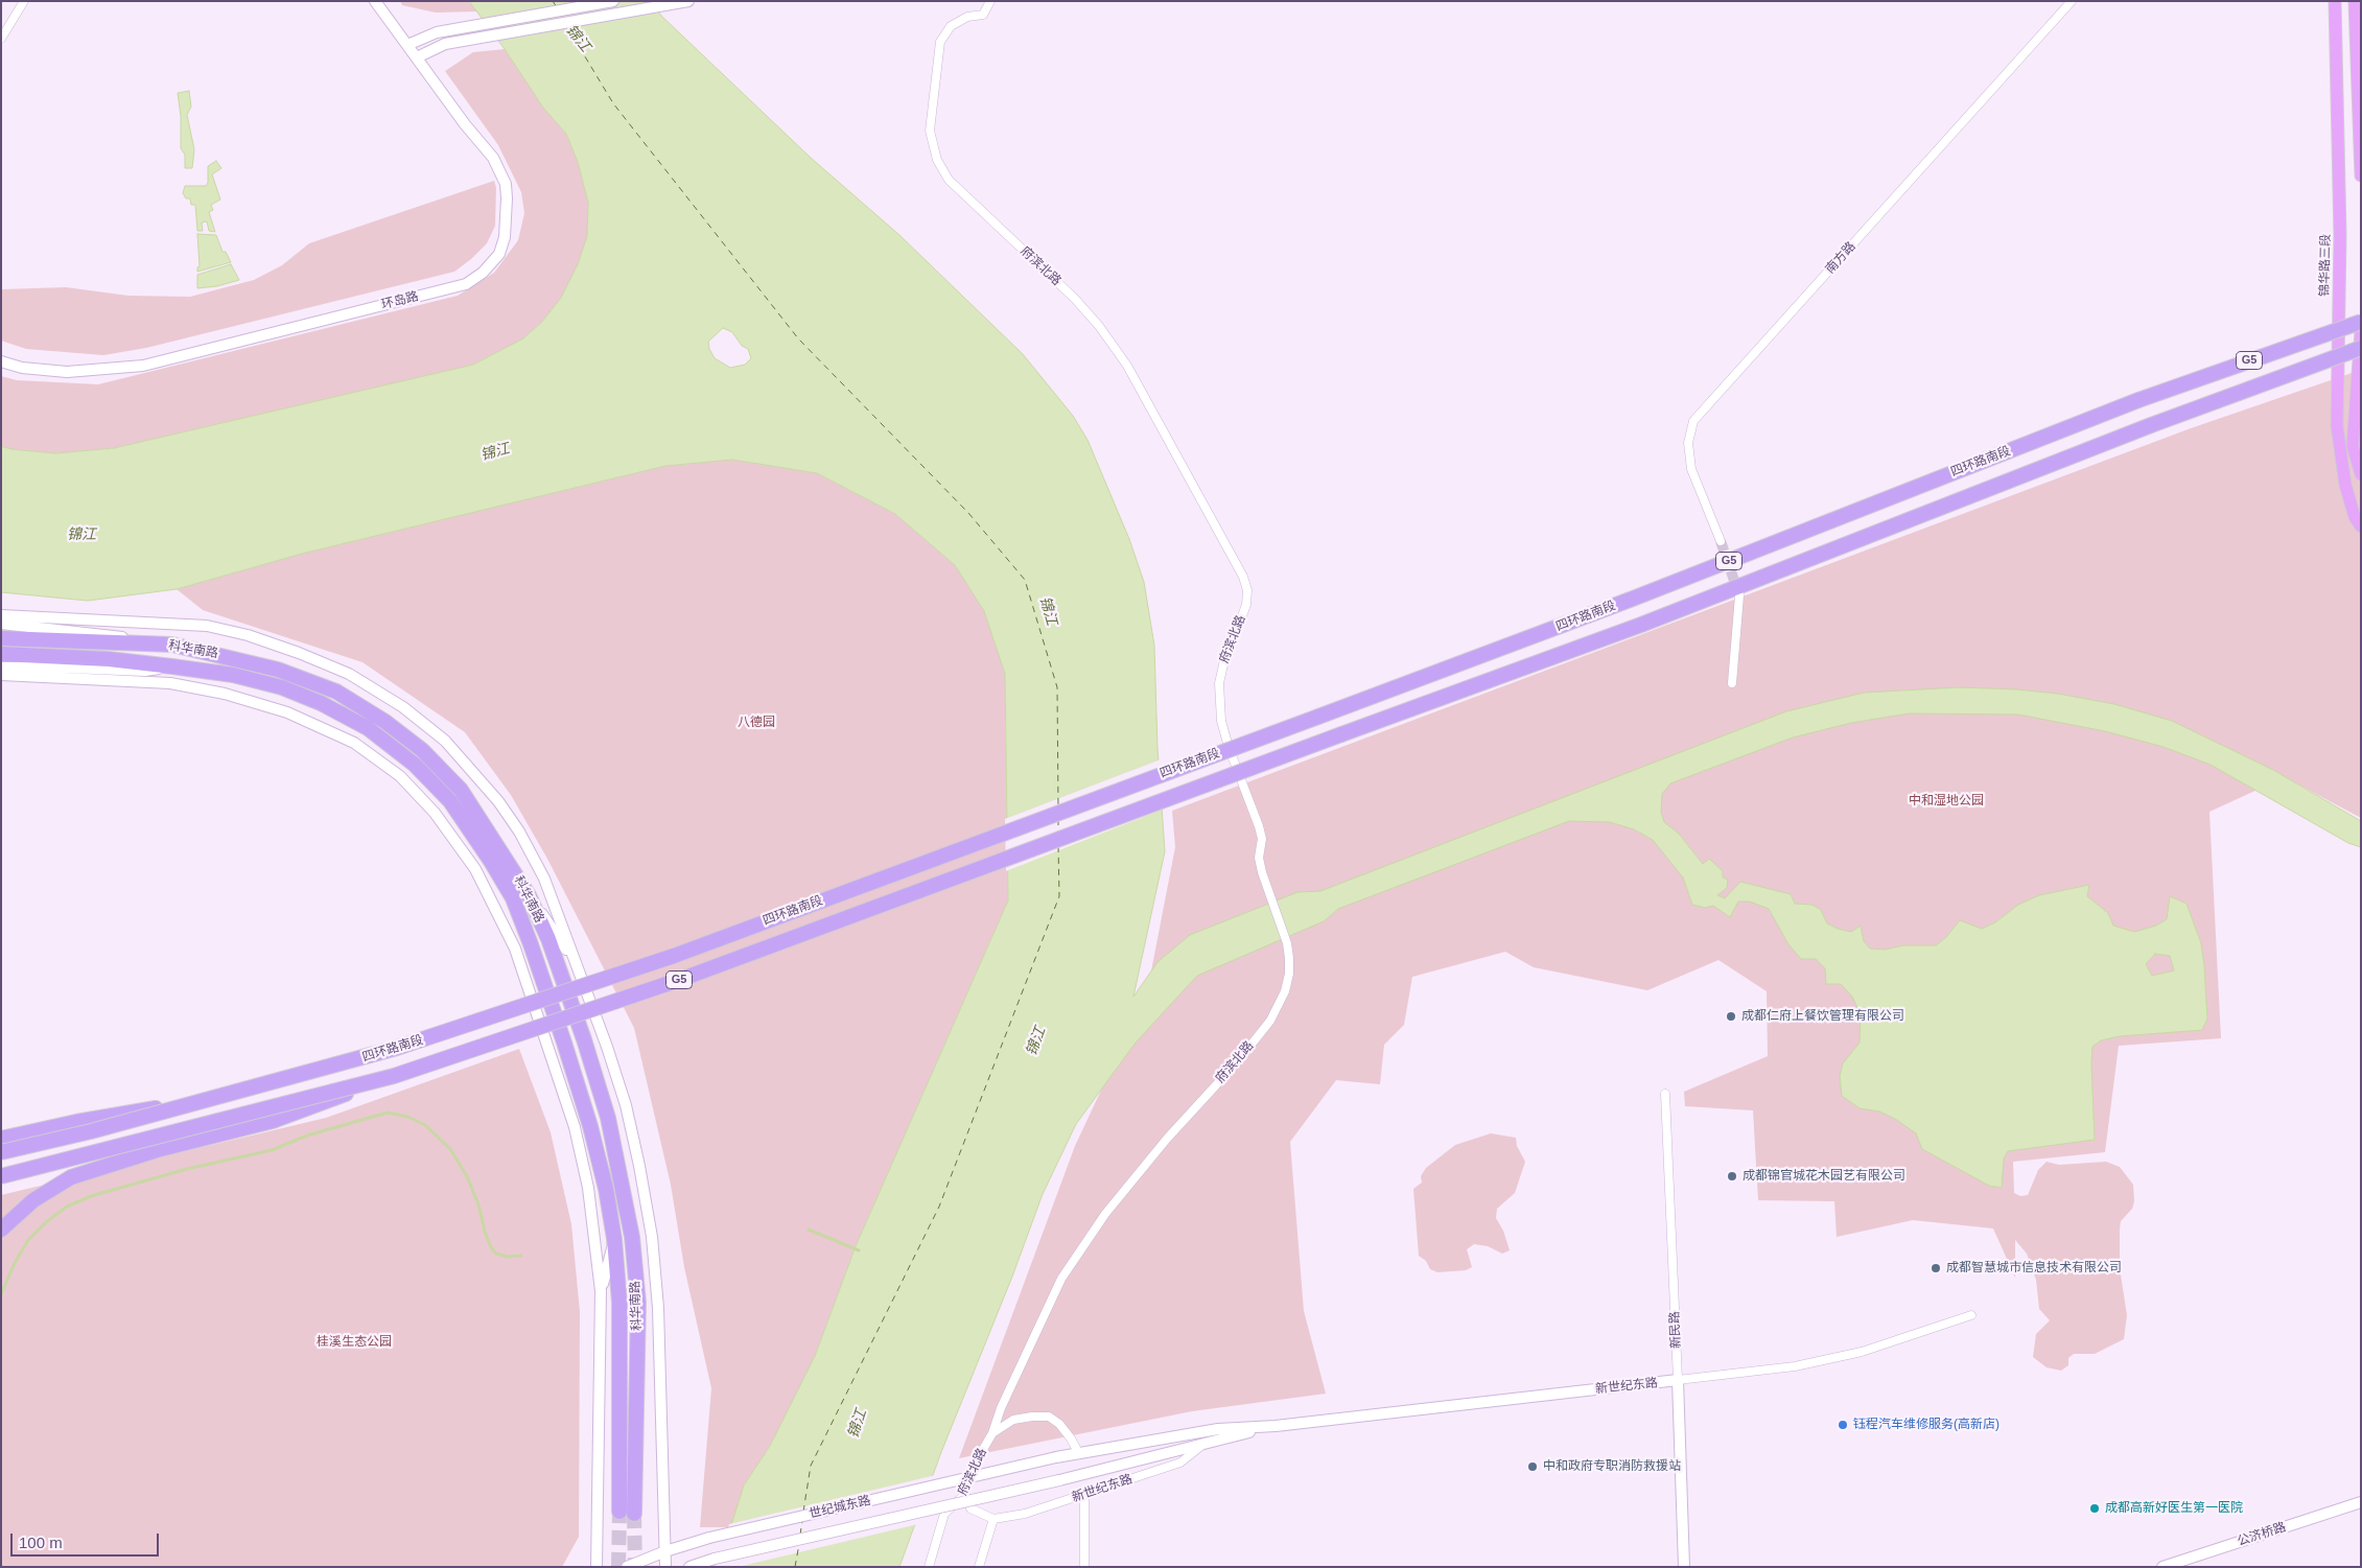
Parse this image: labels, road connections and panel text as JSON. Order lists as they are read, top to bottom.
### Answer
{
  "streets": {
    "highway": ["G5", "四环路南段", "科华南路"],
    "main road": [
      "锦华路三段",
      "环岛路",
      "新民路",
      "新世纪东路",
      "世纪城东路",
      "公济桥路"
    ],
    "street": ["南方路", "府滨北路"]
  },
  "crossings": [
    ["府滨北路", "新世纪东路"],
    ["新民路", "新世纪东路"],
    ["新世纪东路", "世纪城东路"]
  ],
  "water": ["锦江"],
  "parks": ["八德园", "中和湿地公园", "桂溪生态公园"],
  "places": [
    "成都仁府上餐饮管理有限公司",
    "成都锦官城花木园艺有限公司",
    "成都智慧城市信息技术有限公司",
    "钰程汽车维修服务(高新店)",
    "中和政府专职消防救援站",
    "成都高新好医生第一医院"
  ],
  "scale_bar": "100 m"
}
